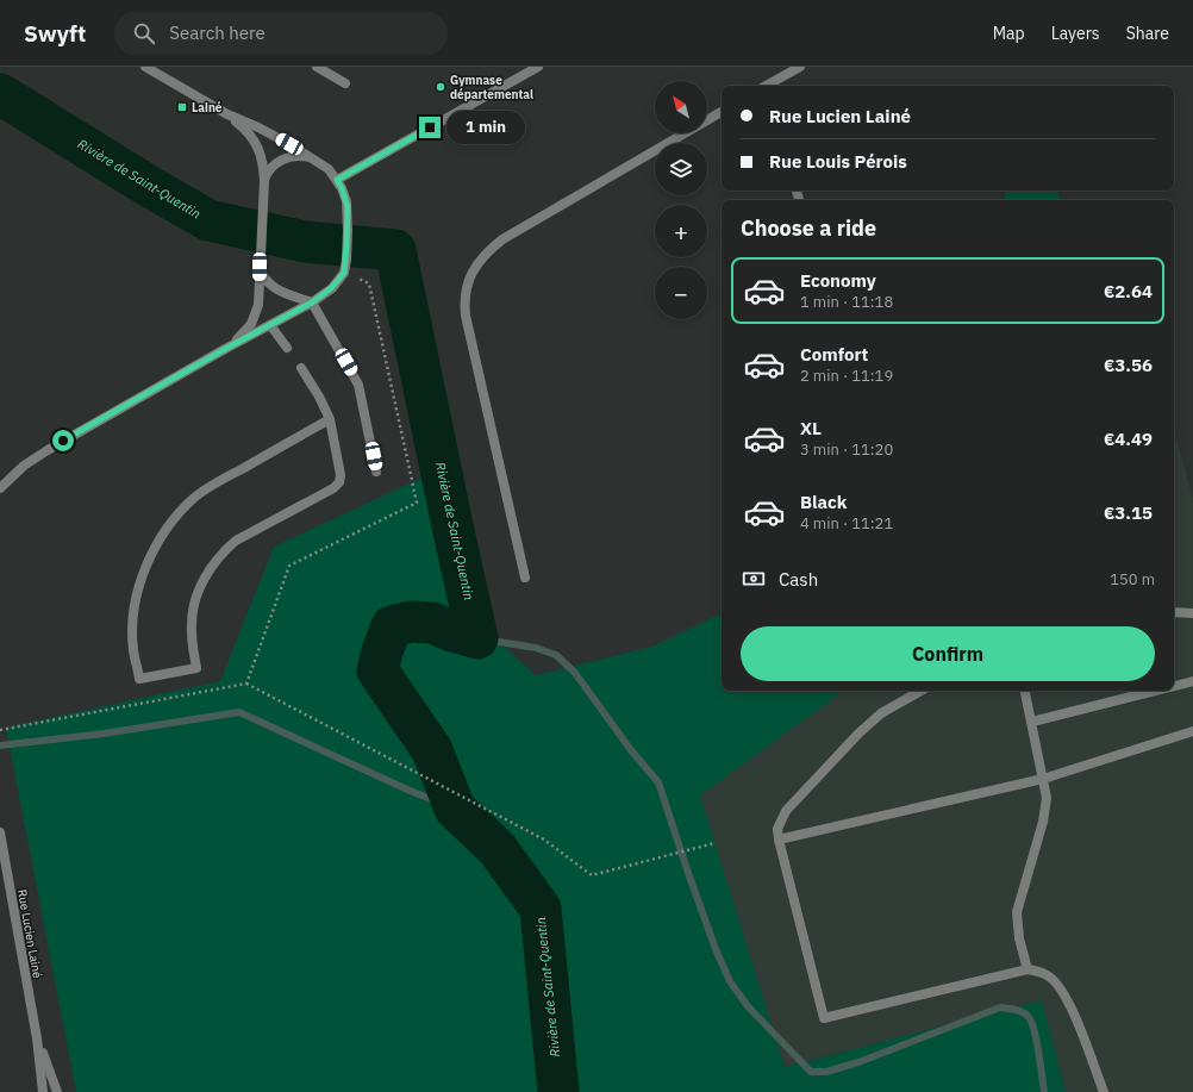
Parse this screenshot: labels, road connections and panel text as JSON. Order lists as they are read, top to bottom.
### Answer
{
  "streets": {
    "street": ["Rue Lucien Lainé"]
  },
  "water": ["Rivière de Saint-Quentin"],
  "places": {
    "other": ["Gymnase départemental"],
    "transit": ["Lainé"]
  },
  "north": "top left",
  "page": {
    "header": "Swyft",
    "search": "Search here",
    "nav": ["Map", "Layers", "Share"],
    "map_buttons": ["+", "−"],
    "banner": ["Rue Lucien Lainé", "Rue Louis Pérois"],
    "bubble": "1 min",
    "heading": "Choose a ride",
    "list": [
      {
        "name": "Economy",
        "note": "1 min · 11:18",
        "value": "€2.64"
      },
      {
        "name": "Comfort",
        "note": "2 min · 11:19",
        "value": "€3.56"
      },
      {
        "name": "XL",
        "note": "3 min · 11:20",
        "value": "€4.49"
      },
      {
        "name": "Black",
        "note": "4 min · 11:21",
        "value": "€3.15"
      }
    ],
    "pay": ["Cash", "150 m"],
    "buttons": "Confirm"
  }
}
